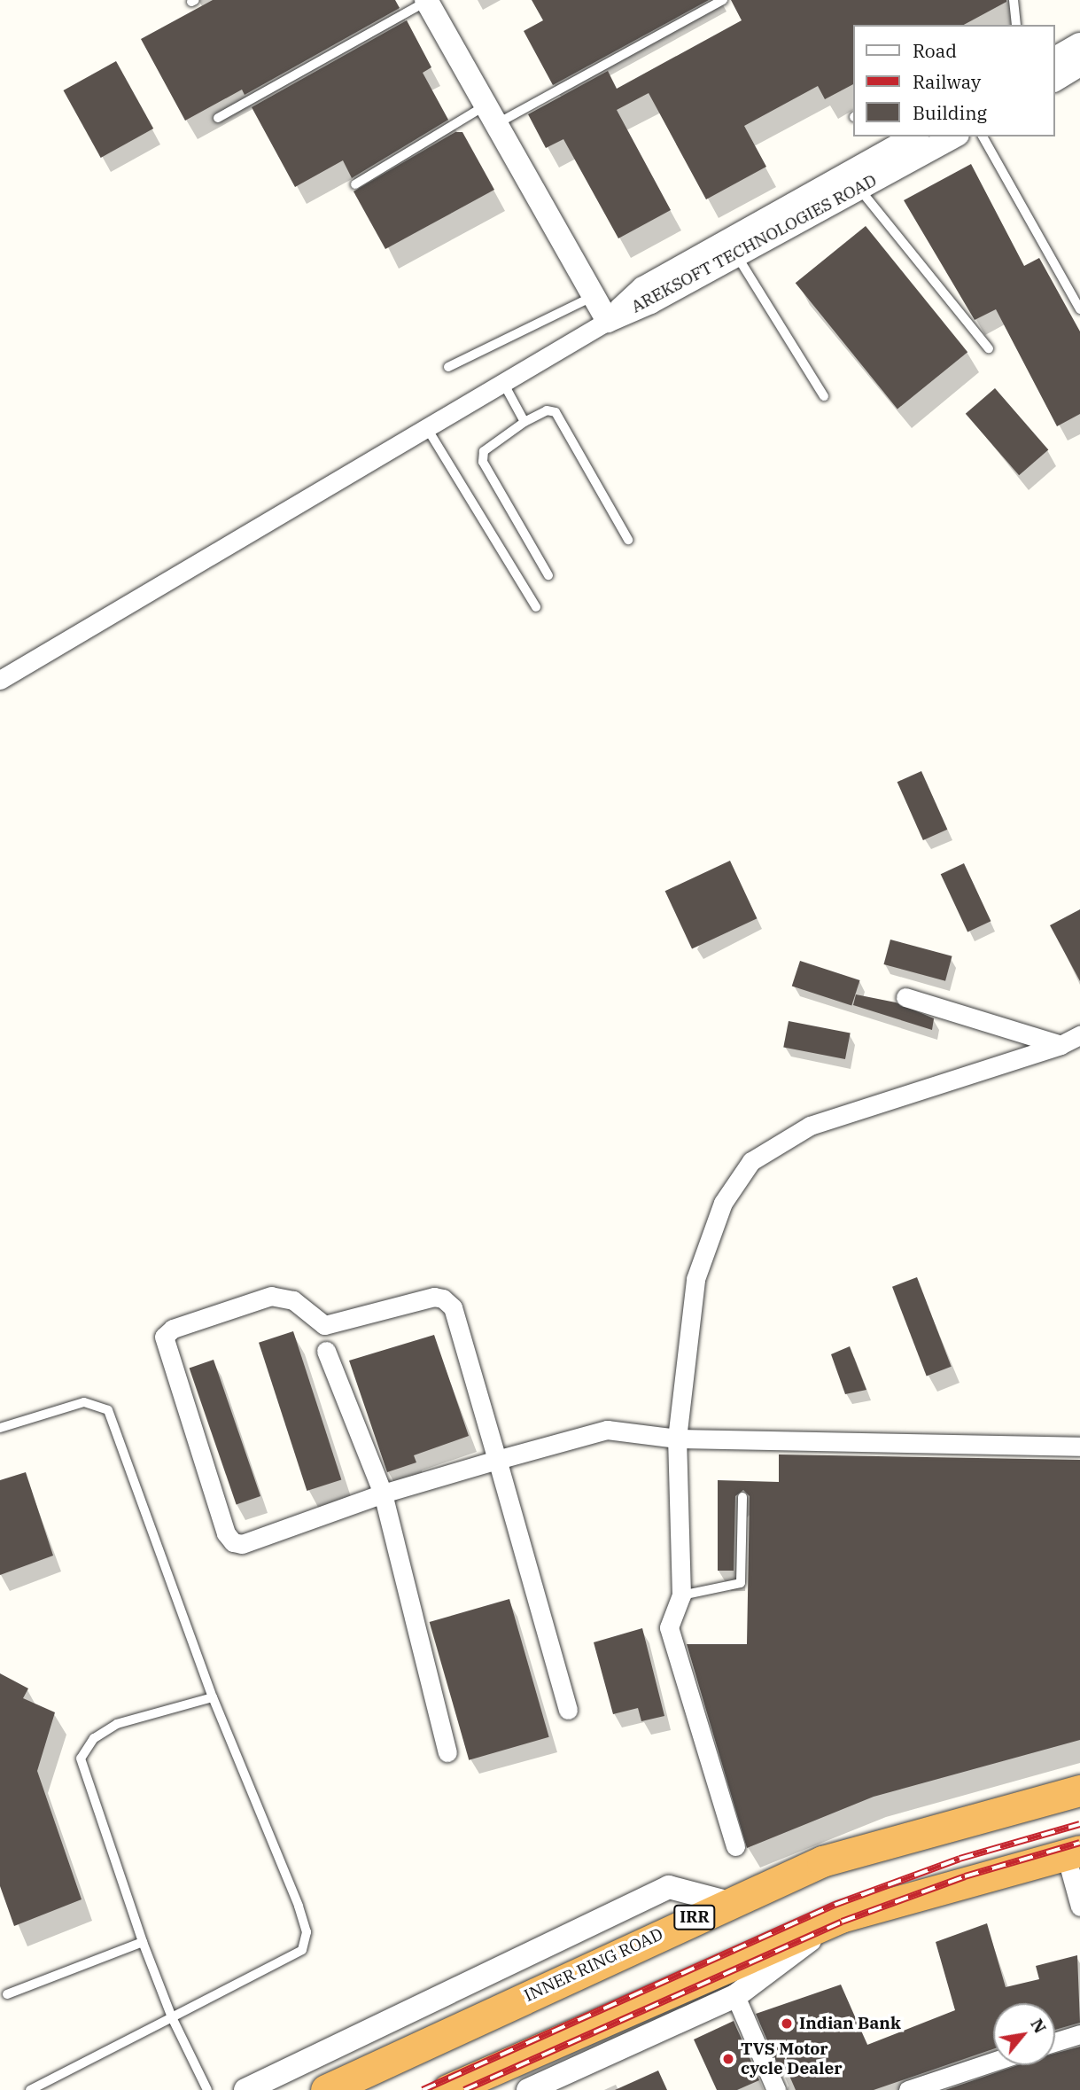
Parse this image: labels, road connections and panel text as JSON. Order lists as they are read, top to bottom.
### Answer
{
  "streets": {
    "highway": ["IRR", "INNER RING ROAD"],
    "street": ["AREKSOFT TECHNOLOGIES ROAD"]
  },
  "places": ["Indian Bank", "TVS Motor cycle Dealer"],
  "legend": ["Road", "Railway", "Building"],
  "north": "top right"
}
